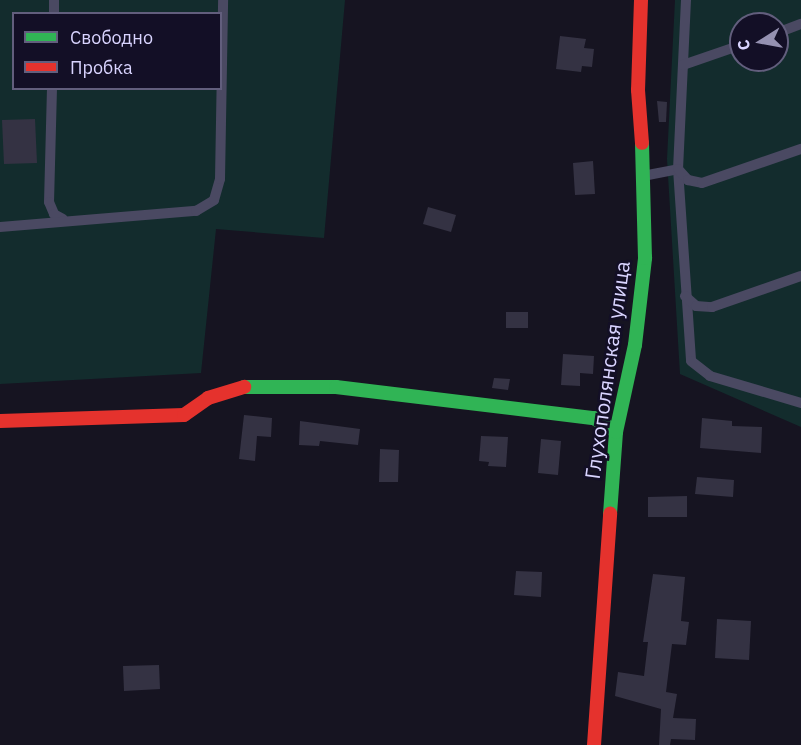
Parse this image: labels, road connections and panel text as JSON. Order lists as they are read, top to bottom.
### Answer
{
  "streets": {
    "street": ["Глухополянская улица"]
  },
  "legend": ["Свободно", "Пробка"],
  "north": "left"
}
